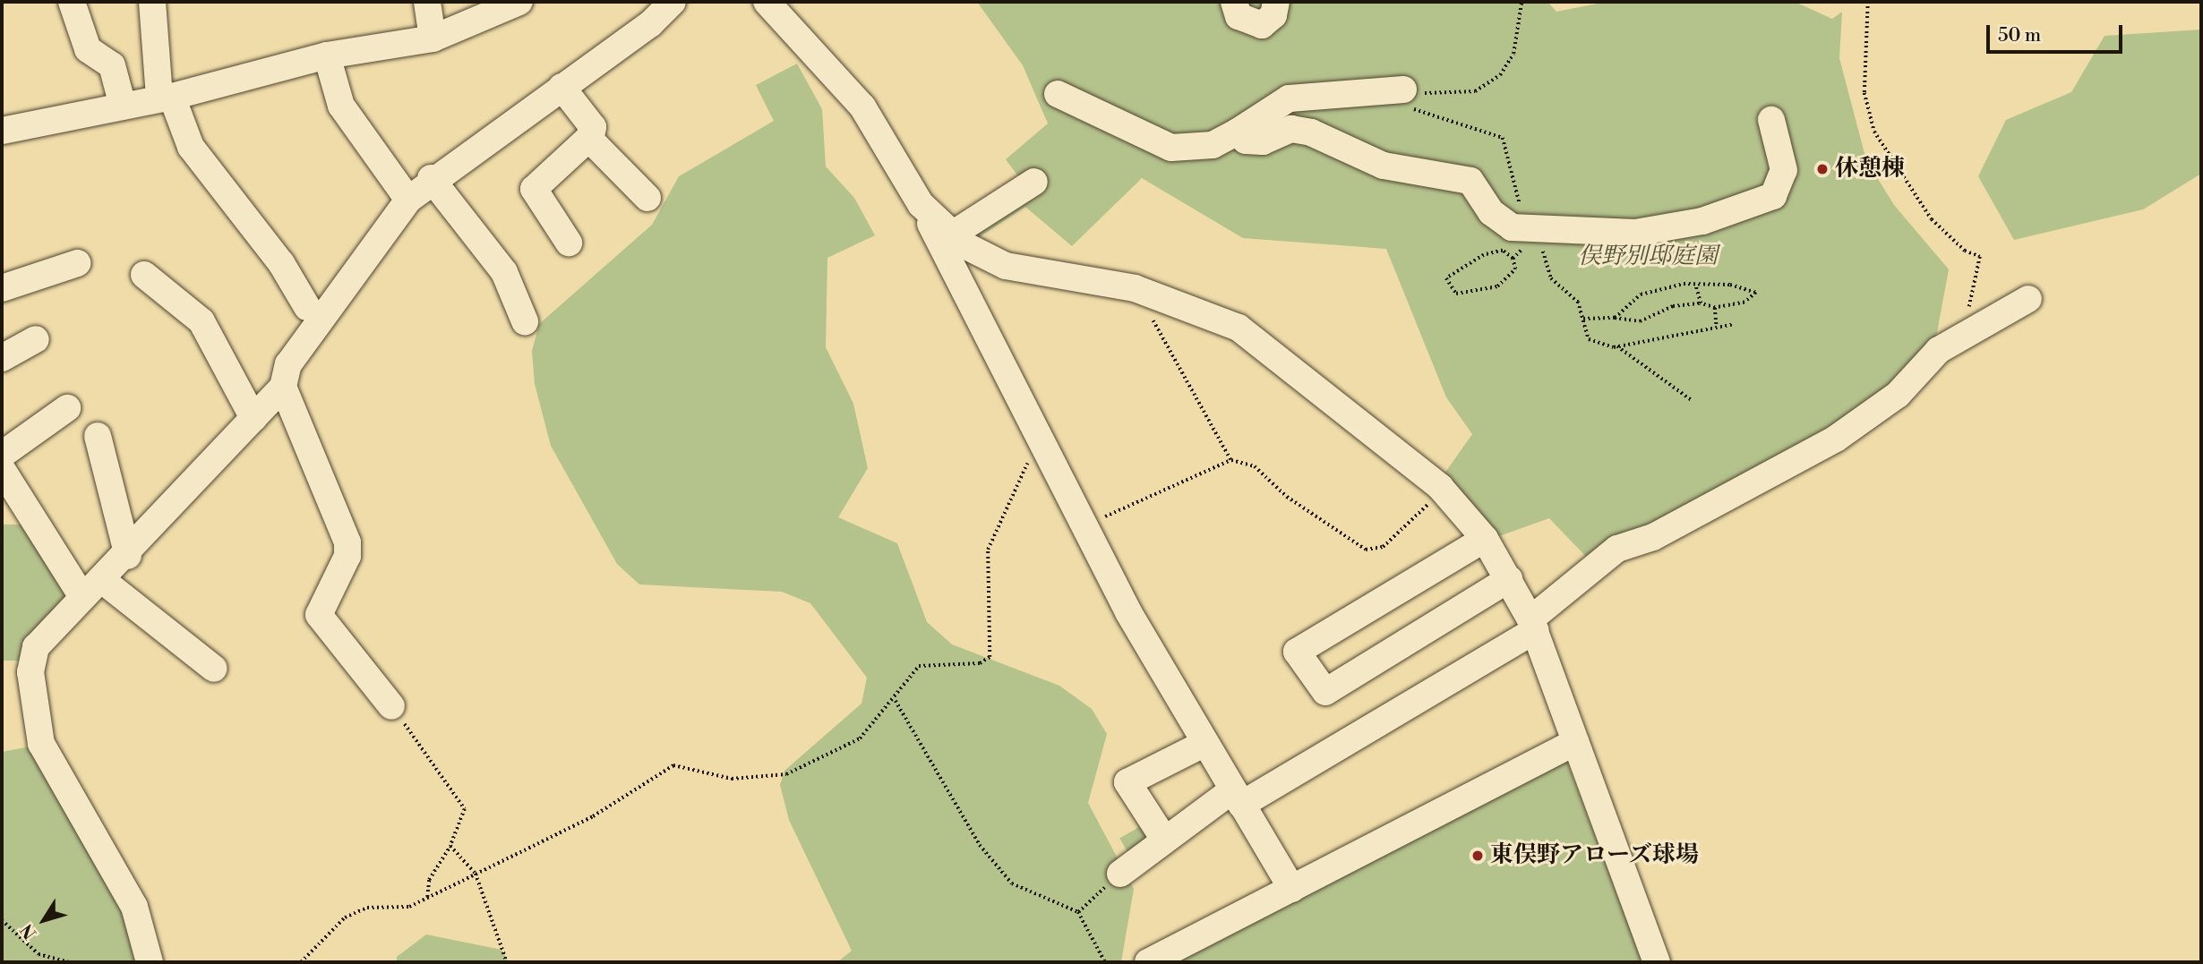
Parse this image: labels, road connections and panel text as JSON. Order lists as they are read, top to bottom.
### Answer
{
  "parks": ["俣野別邸庭園"],
  "places": ["休憩棟", "東俣野アローズ球場"],
  "scale_bar": "50 m",
  "north": "bottom left"
}
